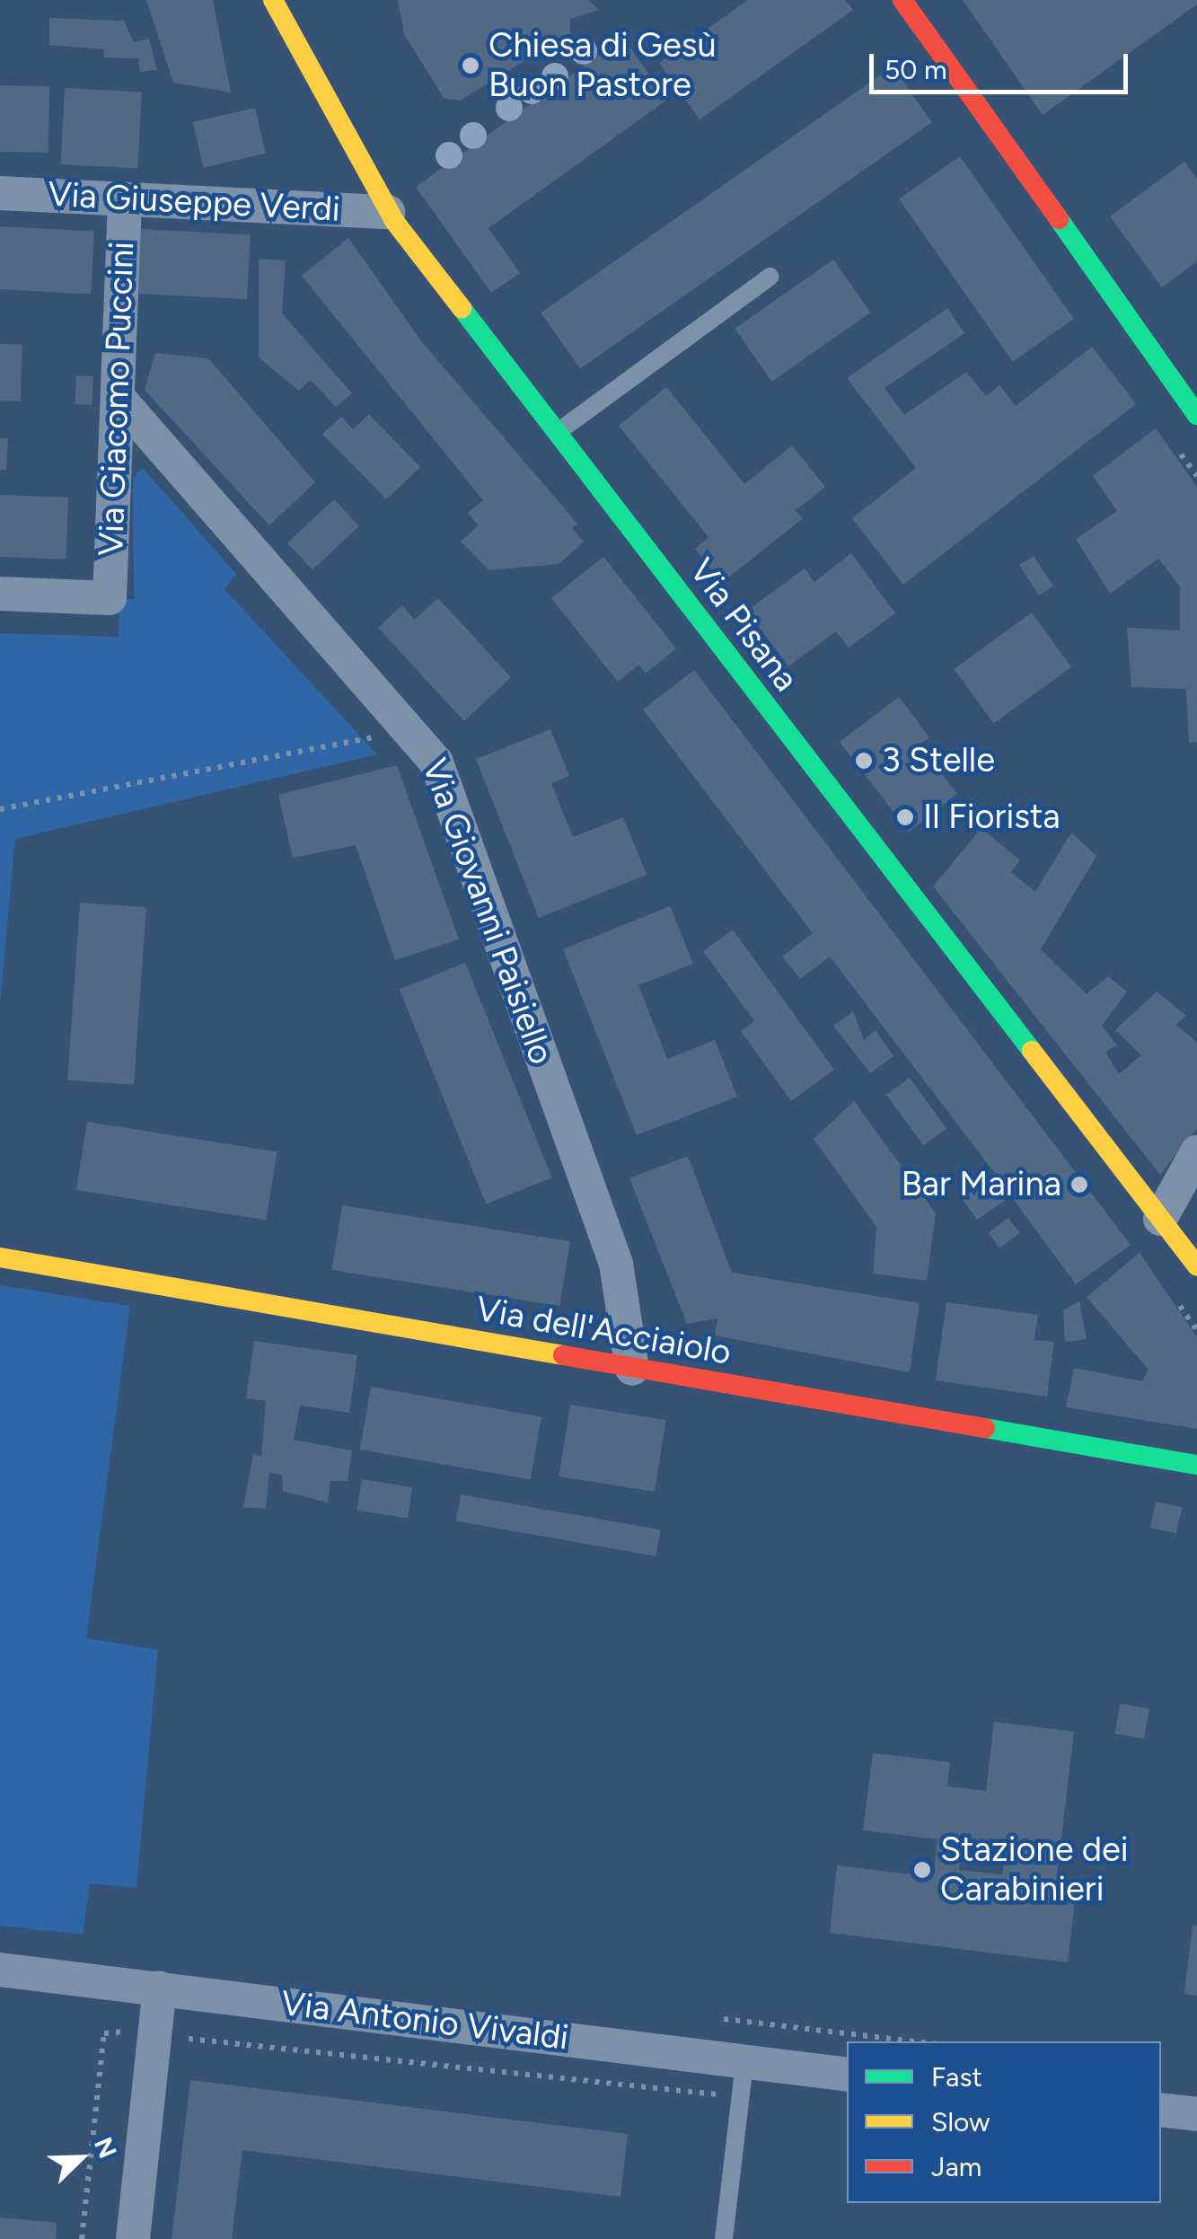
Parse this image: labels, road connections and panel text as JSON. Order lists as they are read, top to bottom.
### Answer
{
  "streets": {
    "street": [
      "Via Giuseppe Verdi",
      "Via Giacomo Puccini",
      "Via Pisana",
      "Via Giovanni Paisiello",
      "Via dell'Acciaiolo",
      "Via Antonio Vivaldi"
    ]
  },
  "crossings": [
    ["Via Giuseppe Verdi", "Via Giacomo Puccini"],
    ["Via Giuseppe Verdi", "Via Pisana"],
    ["Via Giacomo Puccini", "Via Giovanni Paisiello"],
    ["Via Giovanni Paisiello", "Via dell'Acciaiolo"]
  ],
  "places": [
    "Chiesa di Gesù Buon Pastore",
    "3 Stelle",
    "Il Fiorista",
    "Bar Marina",
    "Stazione dei Carabinieri"
  ],
  "legend": ["Fast", "Slow", "Jam"],
  "scale_bar": "50 m",
  "north": "top right"
}
